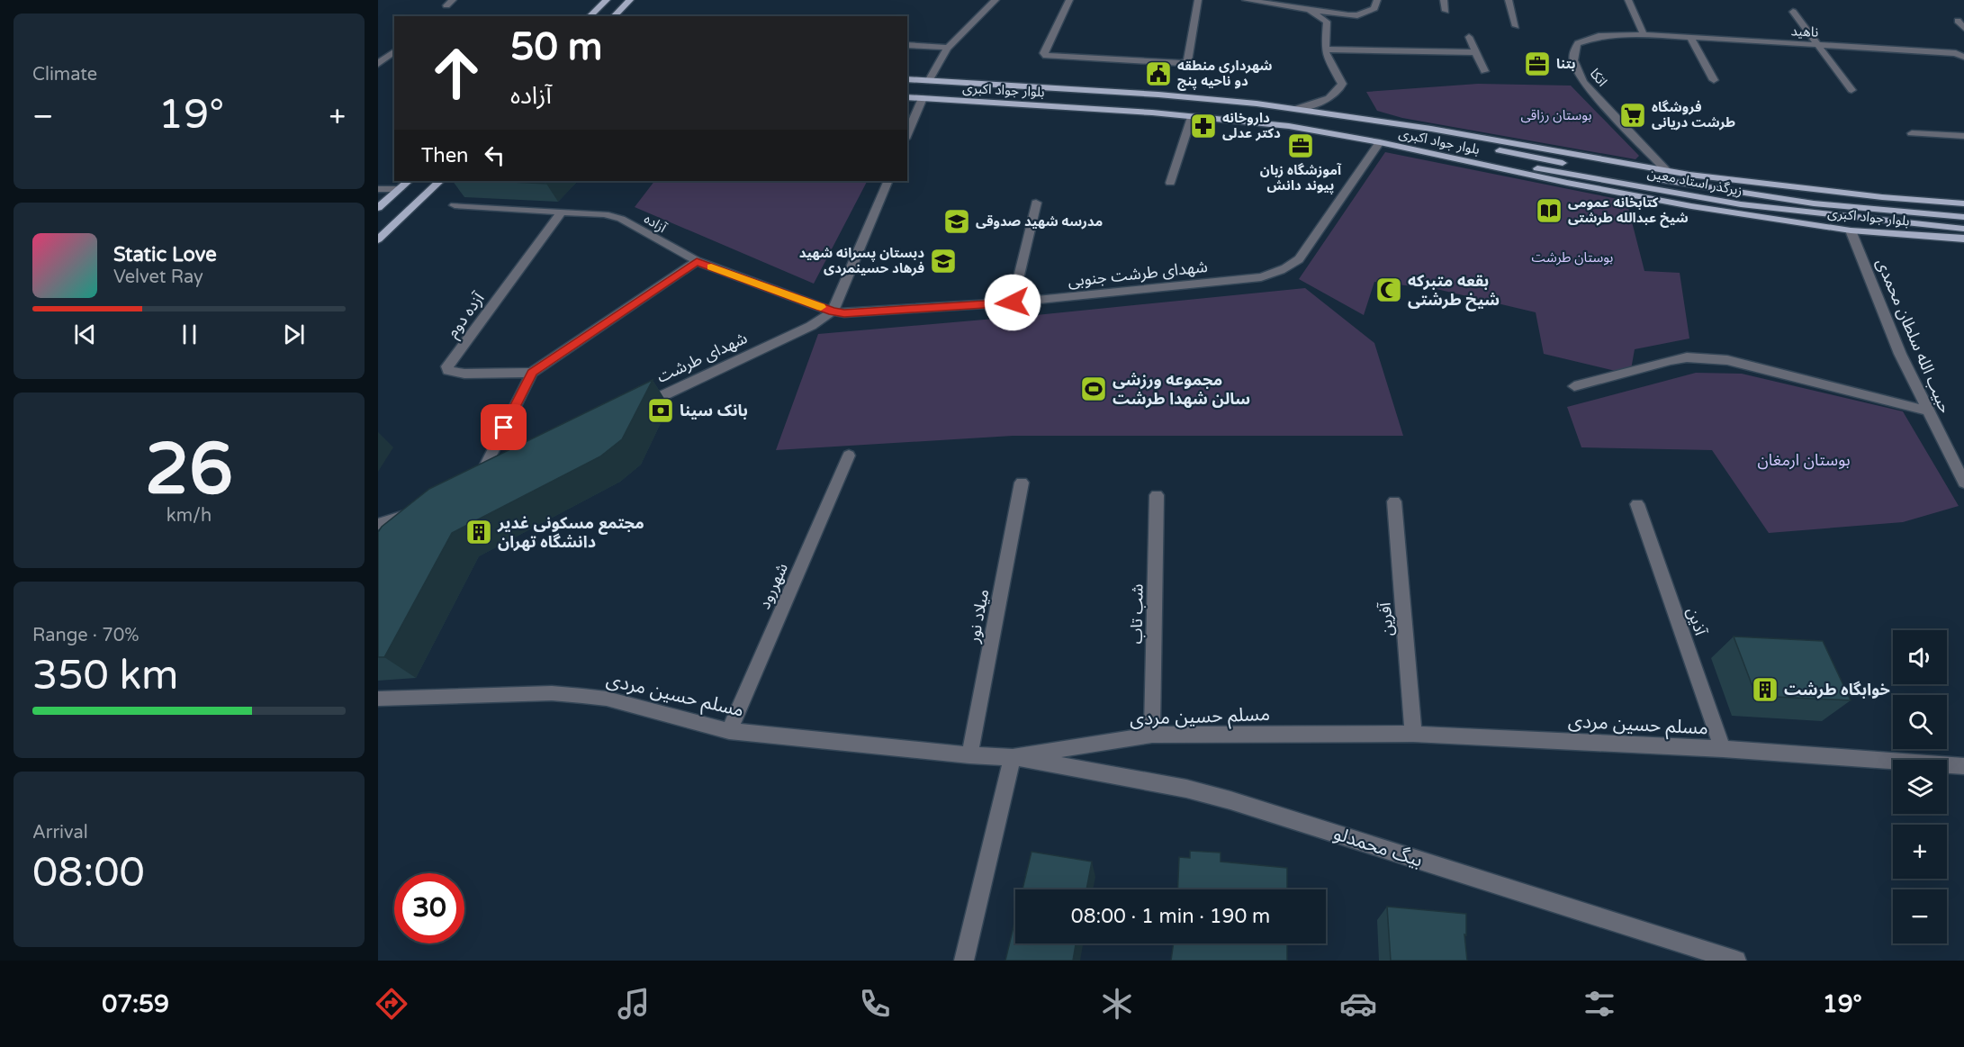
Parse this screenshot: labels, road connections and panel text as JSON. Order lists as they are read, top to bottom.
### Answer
{
  "streets": {
    "main road": ["بلوار جواد اکبری", "زیرگذر استاد معین"],
    "street": [
      "ناهید",
      "اتکا",
      "آزاده",
      "شهدای طرشت جنوبی",
      "آزده دوم",
      "حبیب الله سلطان محمدی",
      "شهدای طرشت",
      "شهررود",
      "شب تاب",
      "میلاد نور",
      "آفرین",
      "آذین",
      "مسلم حسین مردی",
      "بیگ محمدلو"
    ]
  },
  "crossings": [
    ["ناهید", "اتکا"],
    ["اتکا", "بلوار جواد اکبری"],
    ["بلوار جواد اکبری", "زیرگذر استاد معین"],
    ["بلوار جواد اکبری", "شهدای طرشت جنوبی"],
    ["بلوار جواد اکبری", "حبیب الله سلطان محمدی"],
    ["آزاده", "شهدای طرشت جنوبی"],
    ["آزاده", "آزده دوم"],
    ["آزاده", "شهدای طرشت"],
    ["شهدای طرشت جنوبی", "شهدای طرشت"],
    ["شهررود", "مسلم حسین مردی"],
    ["شب تاب", "مسلم حسین مردی"],
    ["میلاد نور", "مسلم حسین مردی"],
    ["آفرین", "مسلم حسین مردی"],
    ["آذین", "مسلم حسین مردی"],
    ["مسلم حسین مردی", "بیگ محمدلو"]
  ],
  "parks": ["بوستان رزاقی", "بوستان طرشت", "بوستان ارمغان"],
  "places": {
    "office": ["بتنا", "آموزشگاه زبان پیوند دانش"],
    "public building": ["شهرداری منطقه دو ناحیه پنج"],
    "supermarket": ["فروشگاه طرشت دریانی"],
    "pharmacy": ["داروخانه دکتر عدلی"],
    "library": ["کتابخانه عمومی شیخ عبدالله طرشتی"],
    "school or university": ["مدرسه شهید صدوقی", "دبستان پسرانه شهيد فرهاد حسينمردی"],
    "mosque": ["بقعه متبرکه شیخ طرشتی"],
    "sports": ["مجموعه ورزشی سالن شهدا طرشت"],
    "bank": ["بانک سینا"],
    "building": ["مجتمع مسکونی غدیر دانشگاه تهران", "خوابگاه طرشت"]
  },
  "page": {
    "tile": [
      "Climate",
      ["26", "km/h"],
      ["Range · 70%", "350 km"],
      ["Arrival", "08:00"]
    ],
    "turn": ["50 m", "آزاده"],
    "heat": ["−", "19°", "+"],
    "then": "Then",
    "song": ["Static Love", "Velvet Ray"],
    "map_buttons": ["+", "−"],
    "limit": "30",
    "trip": "08:00 · 1 min · 190 m",
    "tabs": ["07:59", "19°"]
  }
}
